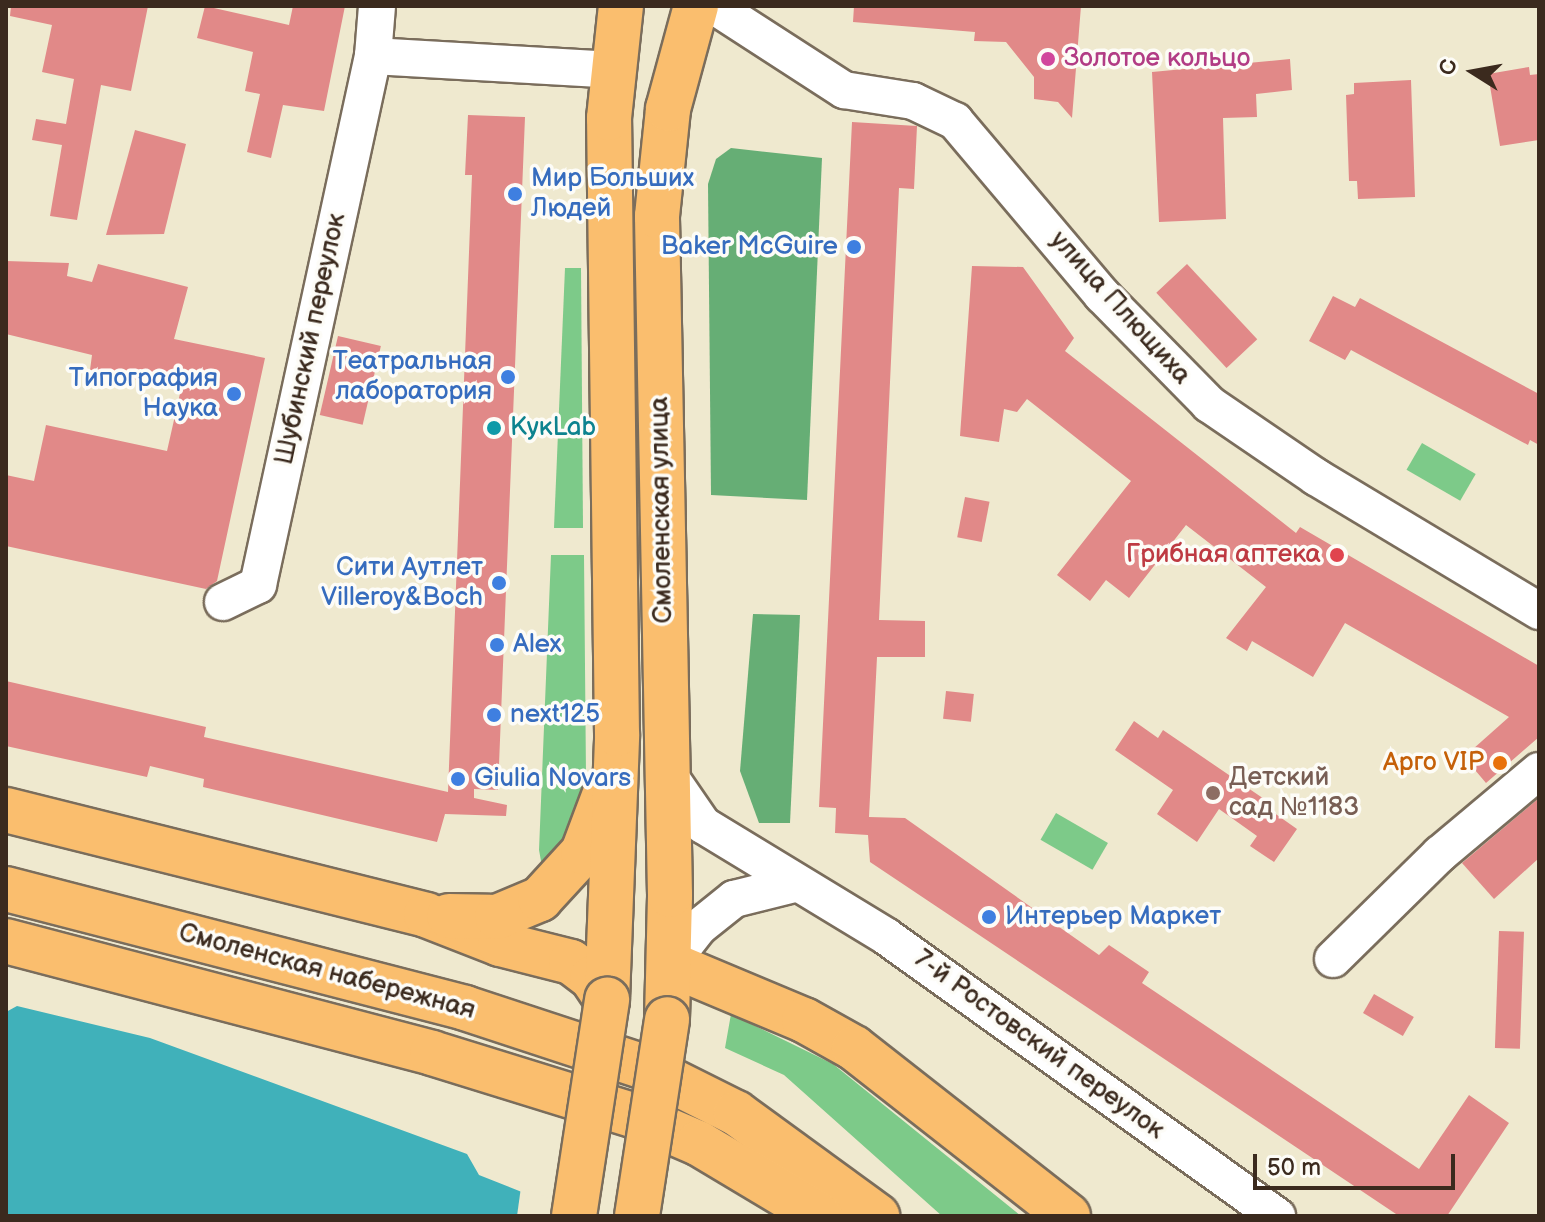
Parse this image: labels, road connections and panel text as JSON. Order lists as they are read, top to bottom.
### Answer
{
  "streets": {
    "main road": ["Смоленская улица", "Смоленская набережная"],
    "street": ["улица Плющиха", "Шубинский переулок", "7-й Ростовский переулок"]
  },
  "crossings": [
    ["Смоленская улица", "7-й Ростовский переулок"]
  ],
  "places": [
    "Золотое кольцо",
    "Мир Больших Людей",
    "Baker McGuire",
    "Театральная лаборатория",
    "Типография Наука",
    "КукLab",
    "Грибная аптека",
    "Сити Аутлет Villeroy&Boch",
    "Alex",
    "next125",
    "Арго VIP",
    "Giulia Novars",
    "Детский сад №1183",
    "Интерьер Маркет"
  ],
  "scale_bar": "50 m",
  "north": "left"
}
